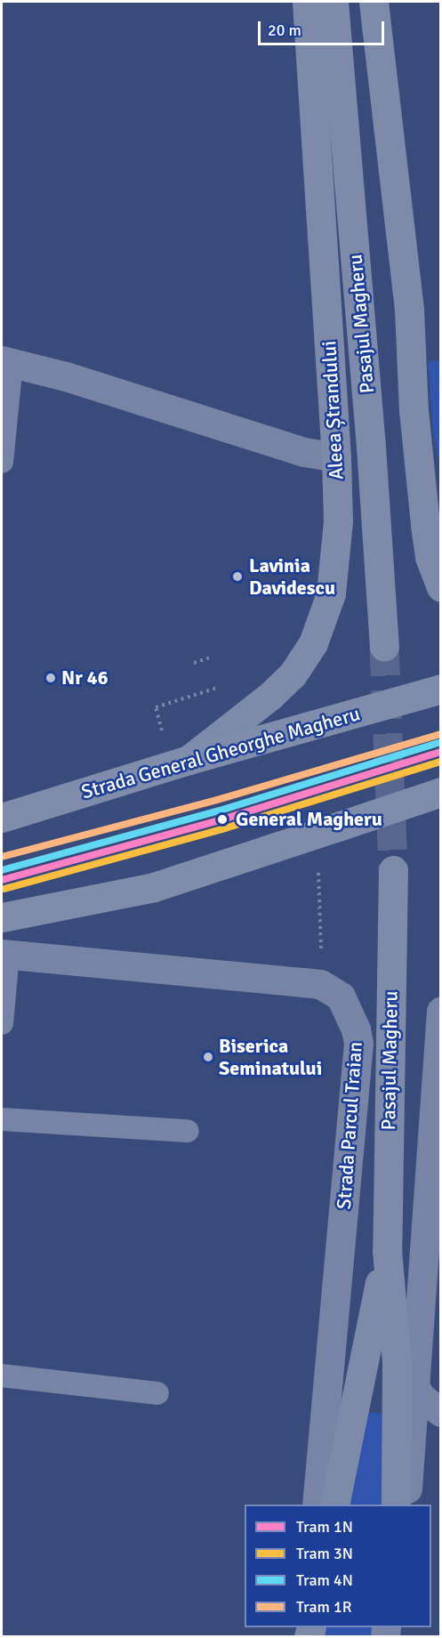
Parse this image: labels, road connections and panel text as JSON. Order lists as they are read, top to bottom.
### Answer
{
  "streets": {
    "main road": ["Strada General Gheorghe Magheru"],
    "street": ["Pasajul Magheru", "Aleea Ștrandului", "Strada Parcul Traian"]
  },
  "crossings": [
    ["Aleea Ștrandului", "Strada General Gheorghe Magheru"]
  ],
  "places": [
    "Lavinia Davidescu",
    "Nr 46",
    "General Magheru",
    "Biserica Seminatului"
  ],
  "lines": [
    "tram line 1R",
    "tram line 4N",
    "tram line 1N",
    "tram line 3N"
  ],
  "legend": [
    "Tram 1N",
    "Tram 3N",
    "Tram 4N",
    "Tram 1R"
  ],
  "scale_bar": "20 m"
}
